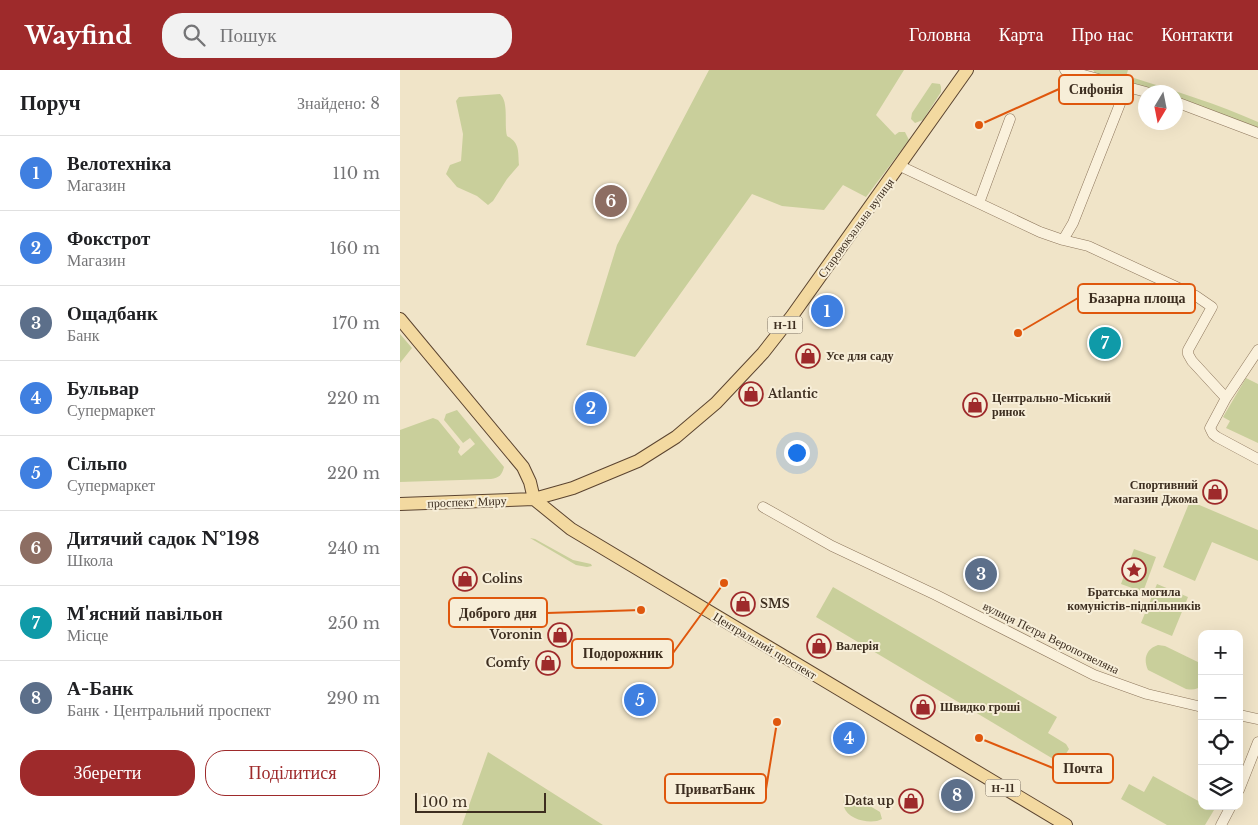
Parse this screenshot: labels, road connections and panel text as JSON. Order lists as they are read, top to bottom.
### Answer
{
  "streets": {
    "main road": [
      "Старовокзальна вулиця",
      "Н-11",
      "проспект Миру",
      "Центральний проспект"
    ],
    "street": ["вулиця Петра Веропотвеляна"]
  },
  "crossings": [
    ["Старовокзальна вулиця", "проспект Миру"],
    ["Старовокзальна вулиця", "Центральний проспект"],
    ["проспект Миру", "Центральний проспект"]
  ],
  "places": {
    "other": [
      "Сифонія",
      "Базарна площа",
      "Подорожник",
      "Доброго дня",
      "ПриватБанк",
      "Почта"
    ],
    "shop": [
      "Усе для саду",
      "Atlantic",
      "Центрально-Міський ринок",
      "Спортивний магазин Джома",
      "Colins",
      "SMS",
      "Voronin",
      "Валерія",
      "Comfy",
      "Швидко гроші",
      "Data up"
    ],
    "place": ["Братська могила комуністів-підпільників"]
  },
  "scale_bar": "100 m",
  "north": "bottom",
  "page": {
    "header": "Wayfind",
    "search": "Пошук",
    "nav": [
      "Головна",
      "Карта",
      "Про нас",
      "Контакти"
    ],
    "heading": ["Поруч", "Знайдено: 8"],
    "list": [
      {
        "mark": "1",
        "name": "Велотехніка",
        "note": "Магазин",
        "value": "110 m"
      },
      {
        "mark": "2",
        "name": "Фокстрот",
        "note": "Магазин",
        "value": "160 m"
      },
      {
        "mark": "3",
        "name": "Ощадбанк",
        "note": "Банк",
        "value": "170 m"
      },
      {
        "mark": "4",
        "name": "Бульвар",
        "note": "Супермаркет",
        "value": "220 m"
      },
      {
        "mark": "5",
        "name": "Сільпо",
        "note": "Супермаркет",
        "value": "220 m"
      },
      {
        "mark": "6",
        "name": "Дитячий садок №198",
        "note": "Школа",
        "value": "240 m"
      },
      {
        "mark": "7",
        "name": "М'ясний павільон",
        "note": "Місце",
        "value": "250 m"
      },
      {
        "mark": "8",
        "name": "А-Банк",
        "note": "Банк · Центральний проспект",
        "value": "290 m"
      }
    ],
    "pins": [
      "6",
      "1",
      "7",
      "2",
      "3",
      "5",
      "4",
      "8"
    ],
    "map_buttons": ["+", "−"],
    "buttons": ["Зберегти", "Поділитися"],
    "scale": "100 m"
  }
}
